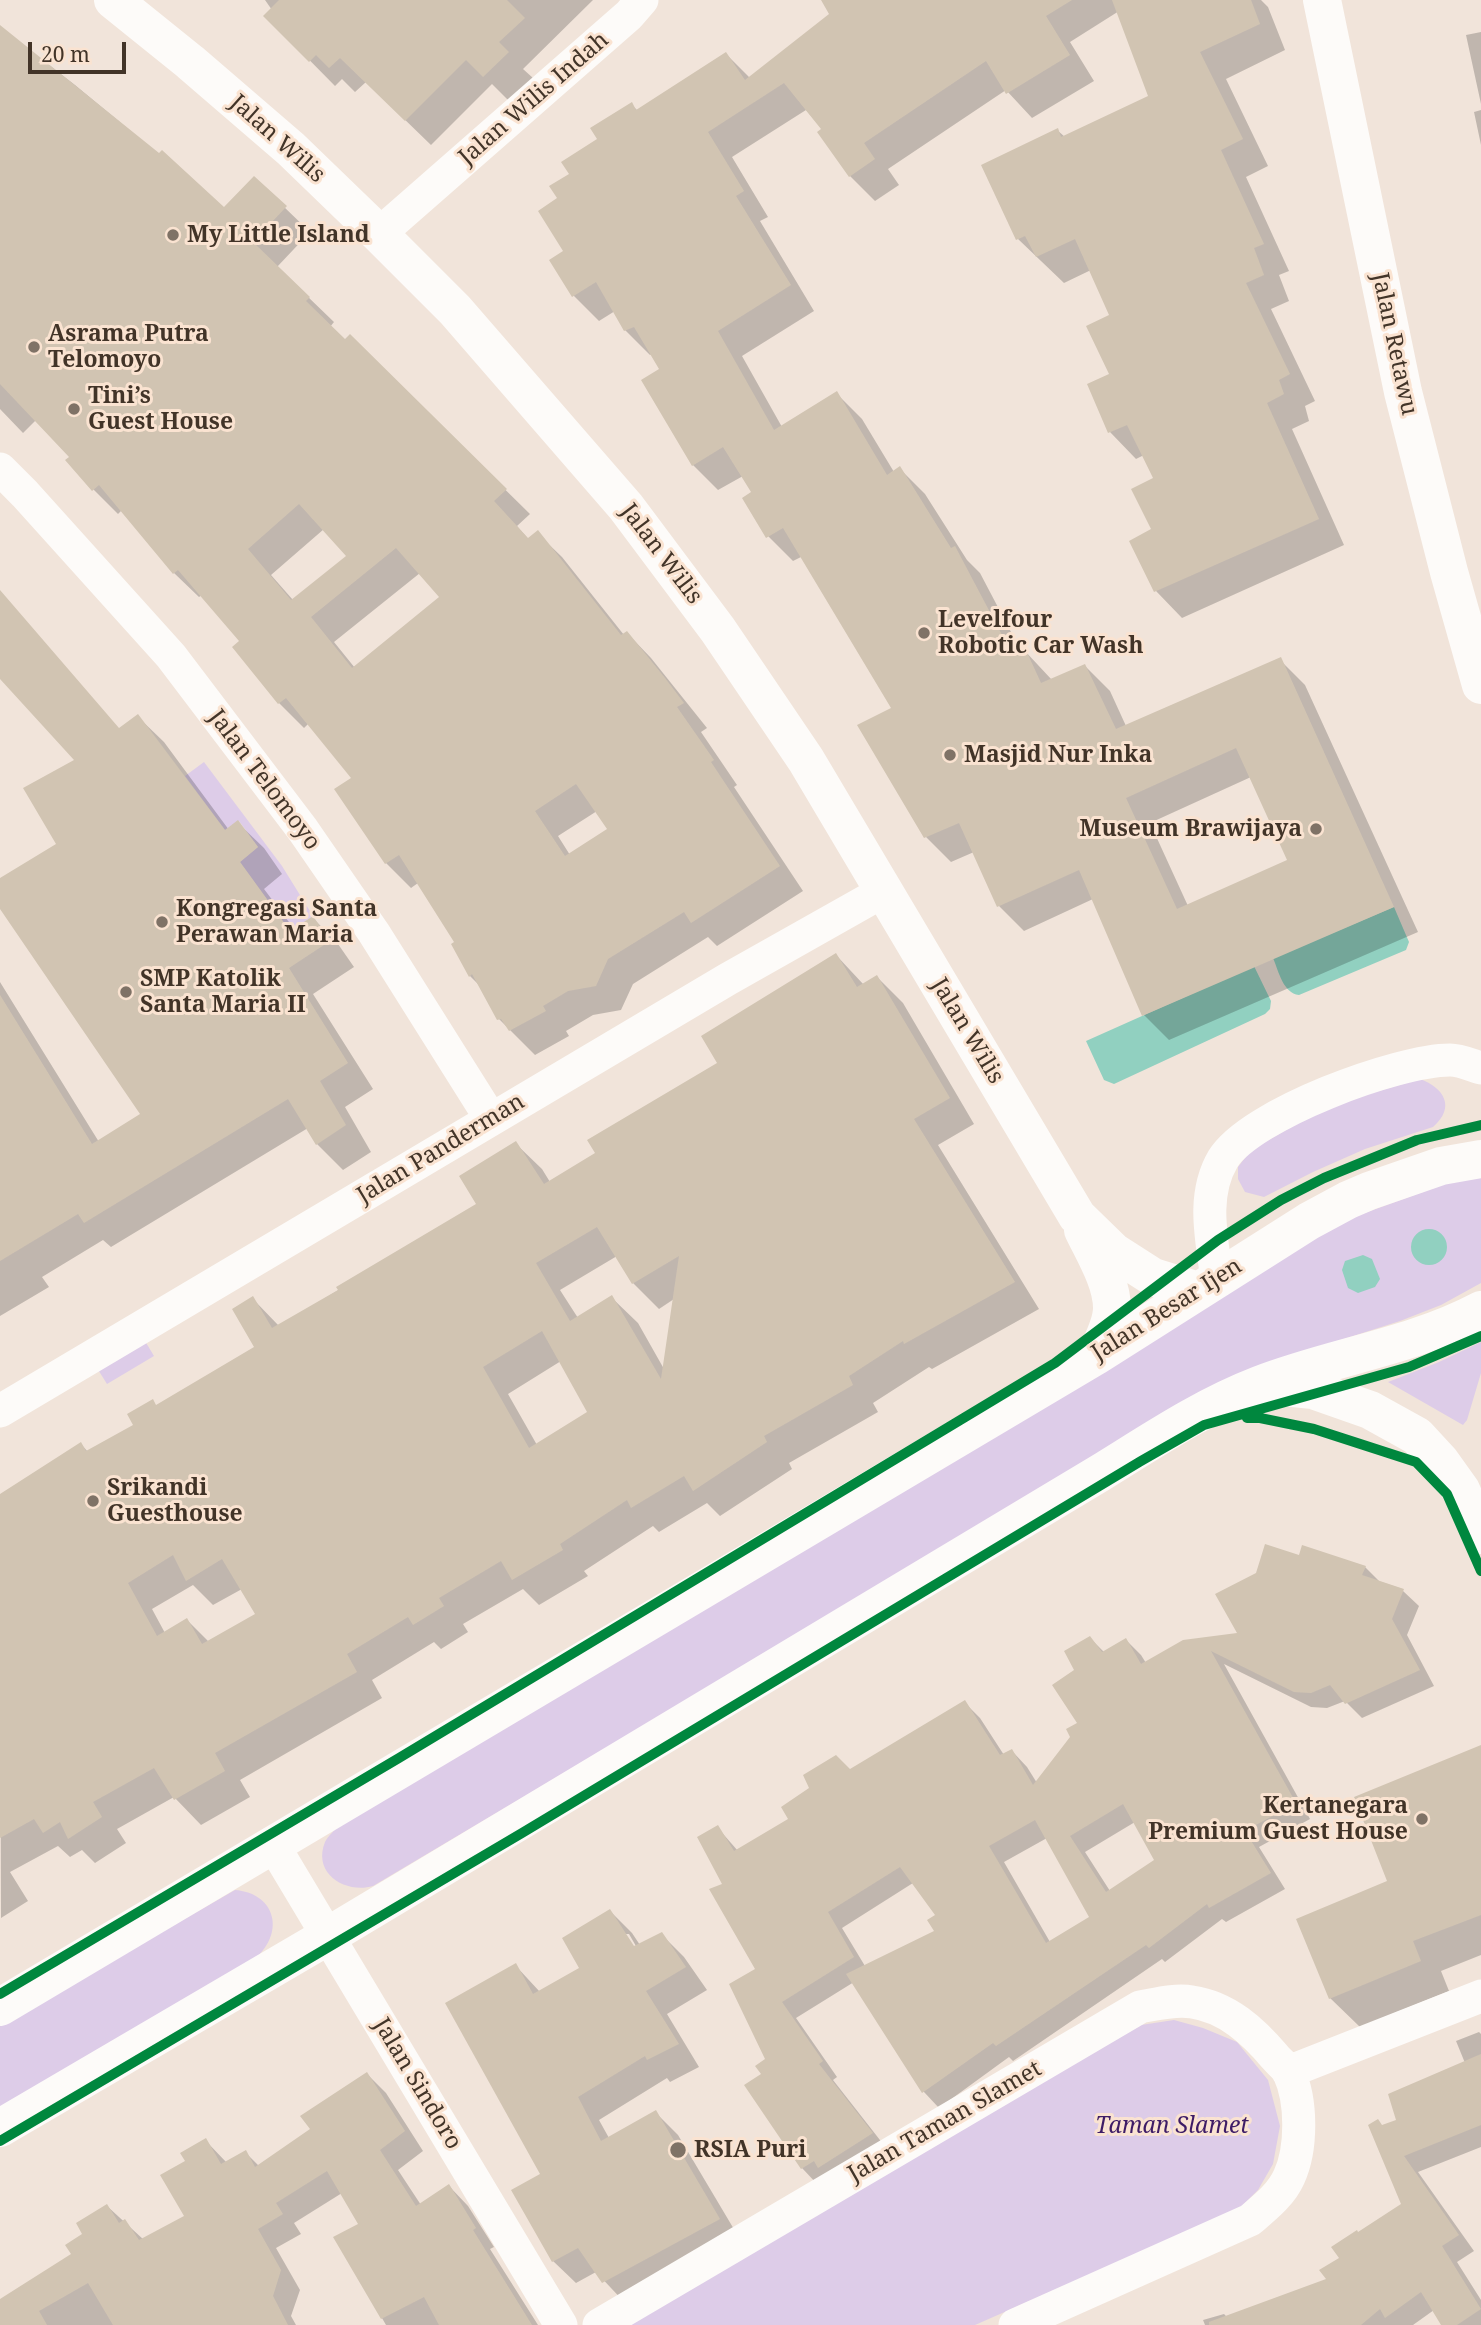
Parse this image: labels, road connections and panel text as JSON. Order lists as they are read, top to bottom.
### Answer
{
  "streets": {
    "main road": ["Jalan Wilis", "Jalan Retawu", "Jalan Besar Ijen"],
    "street": [
      "Jalan Wilis Indah",
      "Jalan Telomoyo",
      "Jalan Panderman",
      "Jalan Sindoro",
      "Jalan Taman Slamet"
    ]
  },
  "crossings": [
    ["Jalan Wilis Indah", "Jalan Wilis"],
    ["Jalan Wilis", "Jalan Panderman"],
    ["Jalan Wilis", "Jalan Besar Ijen"],
    ["Jalan Telomoyo", "Jalan Panderman"],
    ["Jalan Besar Ijen", "Jalan Sindoro"]
  ],
  "parks": ["Taman Slamet"],
  "places": [
    "My Little Island",
    "Asrama Putra Telomoyo",
    "Tini’s Guest House",
    "Levelfour Robotic Car Wash",
    "Masjid Nur Inka",
    "Museum Brawijaya",
    "Kongregasi Santa Perawan Maria",
    "SMP Katolik Santa Maria II",
    "Srikandi Guesthouse",
    "Kertanegara Premium Guest House",
    "RSIA Puri"
  ],
  "scale_bar": "20 m"
}
